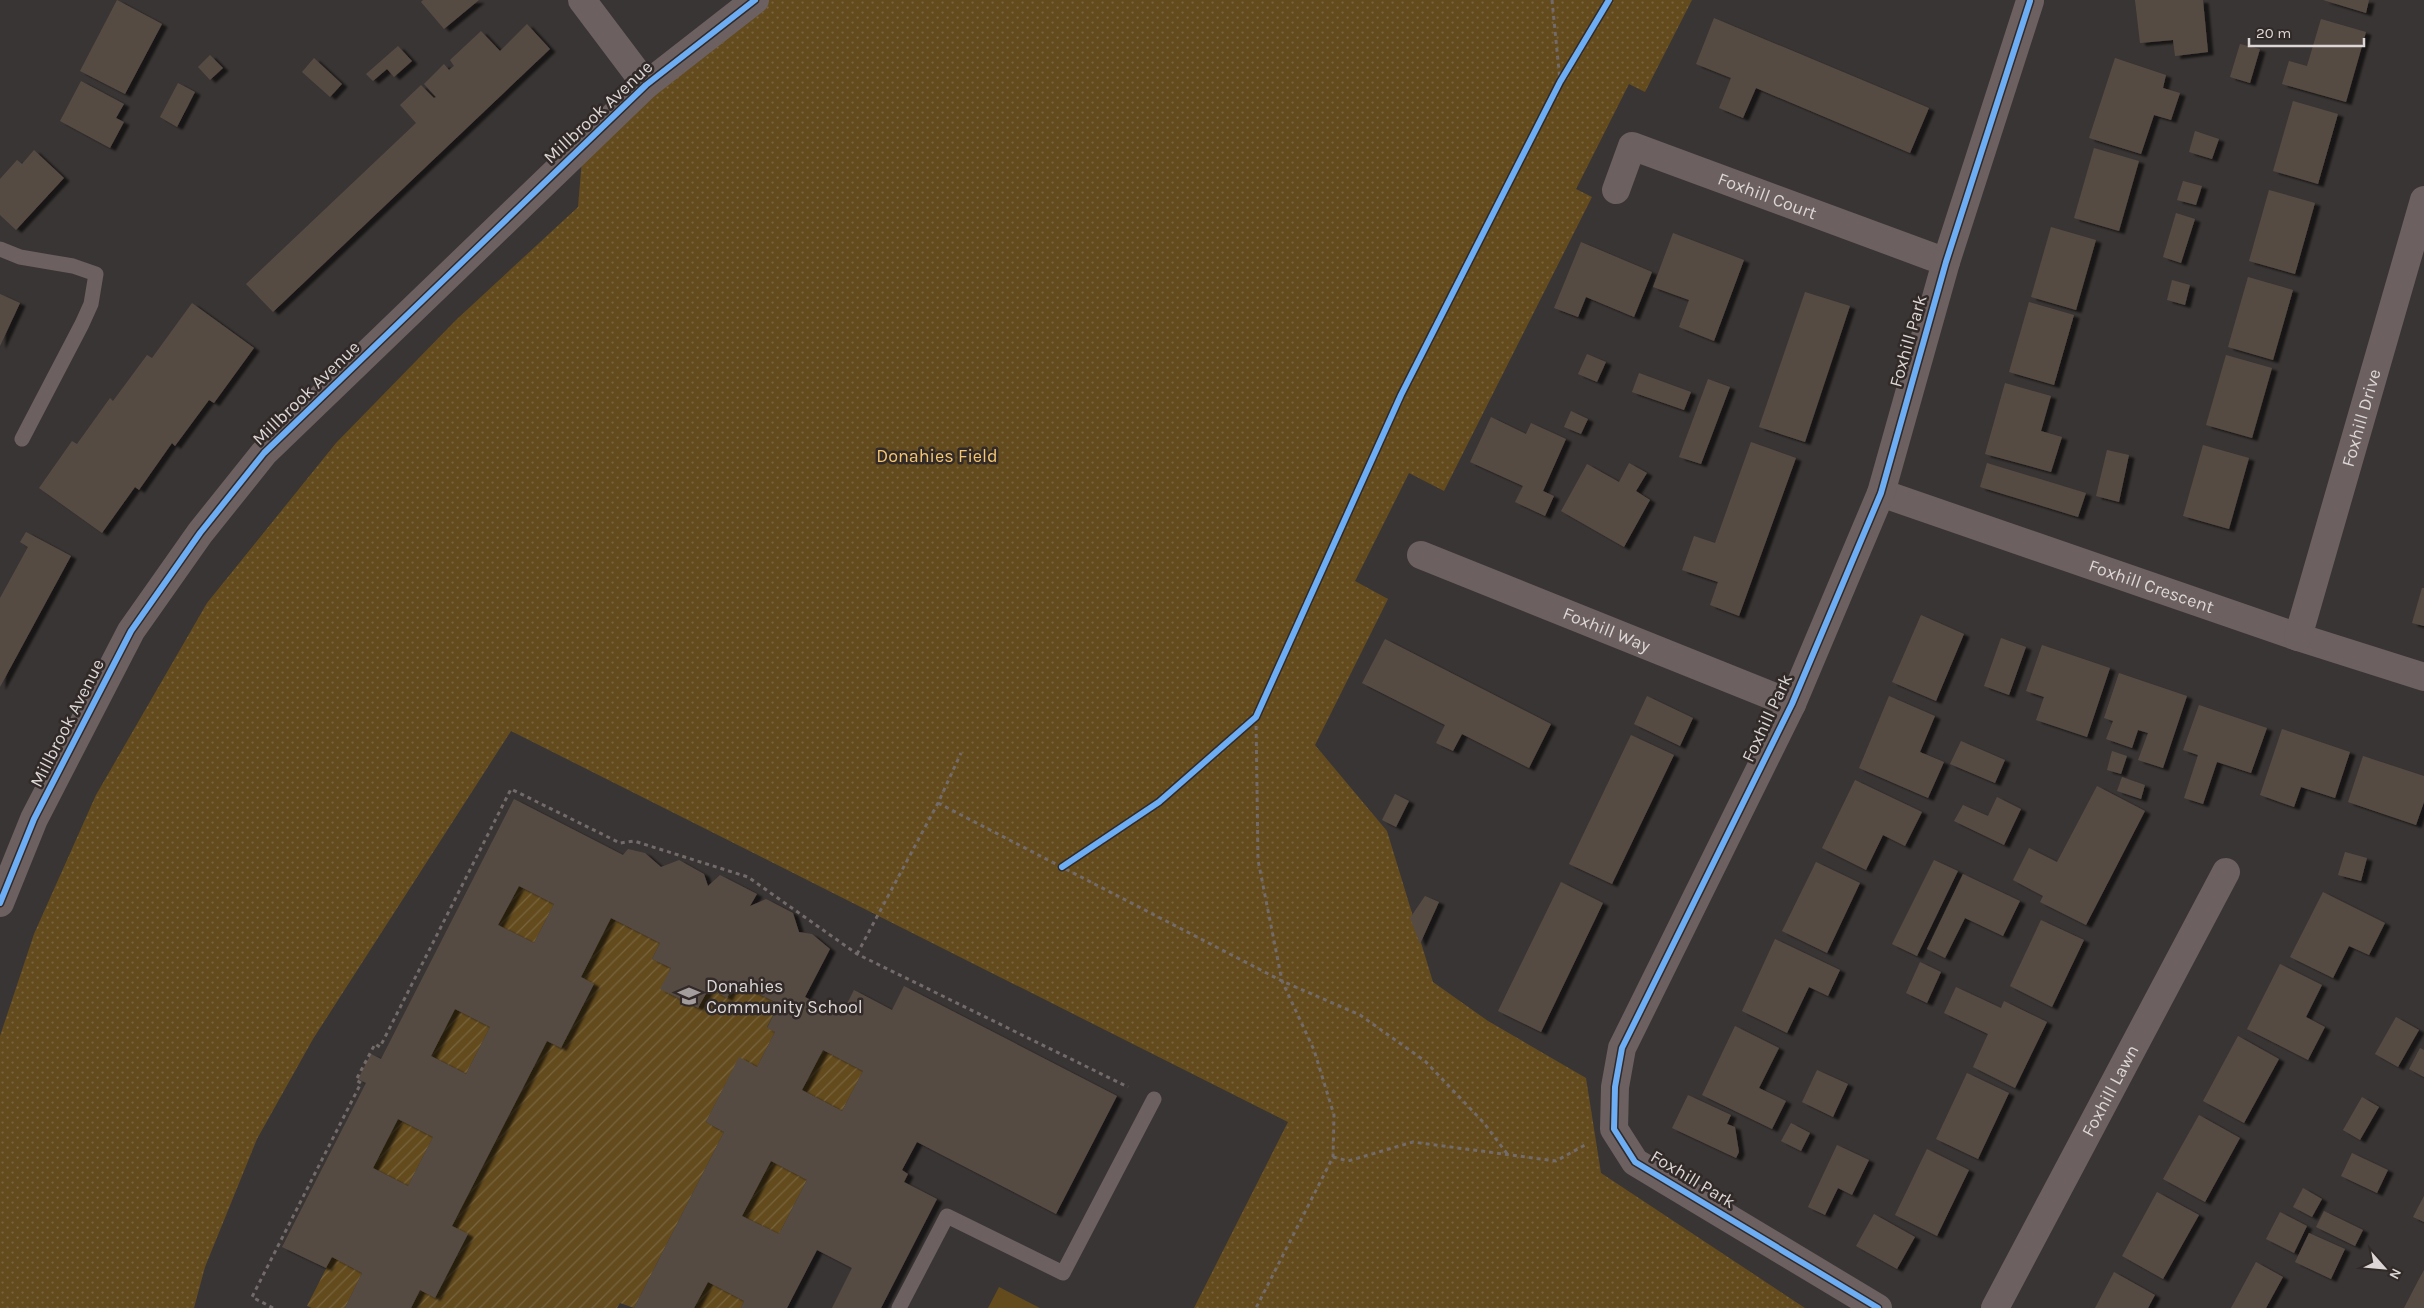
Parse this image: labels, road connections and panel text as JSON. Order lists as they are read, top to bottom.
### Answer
{
  "streets": {
    "street": [
      "Millbrook Avenue",
      "Foxhill Court",
      "Foxhill Park",
      "Foxhill Drive",
      "Foxhill Crescent",
      "Foxhill Way",
      "Foxhill Lawn"
    ]
  },
  "crossings": [
    ["Foxhill Court", "Foxhill Park"],
    ["Foxhill Park", "Foxhill Crescent"],
    ["Foxhill Park", "Foxhill Way"],
    ["Foxhill Drive", "Foxhill Crescent"]
  ],
  "parks": ["Donahies Field"],
  "places": {
    "school or university": ["Donahies Community School"]
  },
  "scale_bar": "20 m",
  "north": "bottom right"
}
